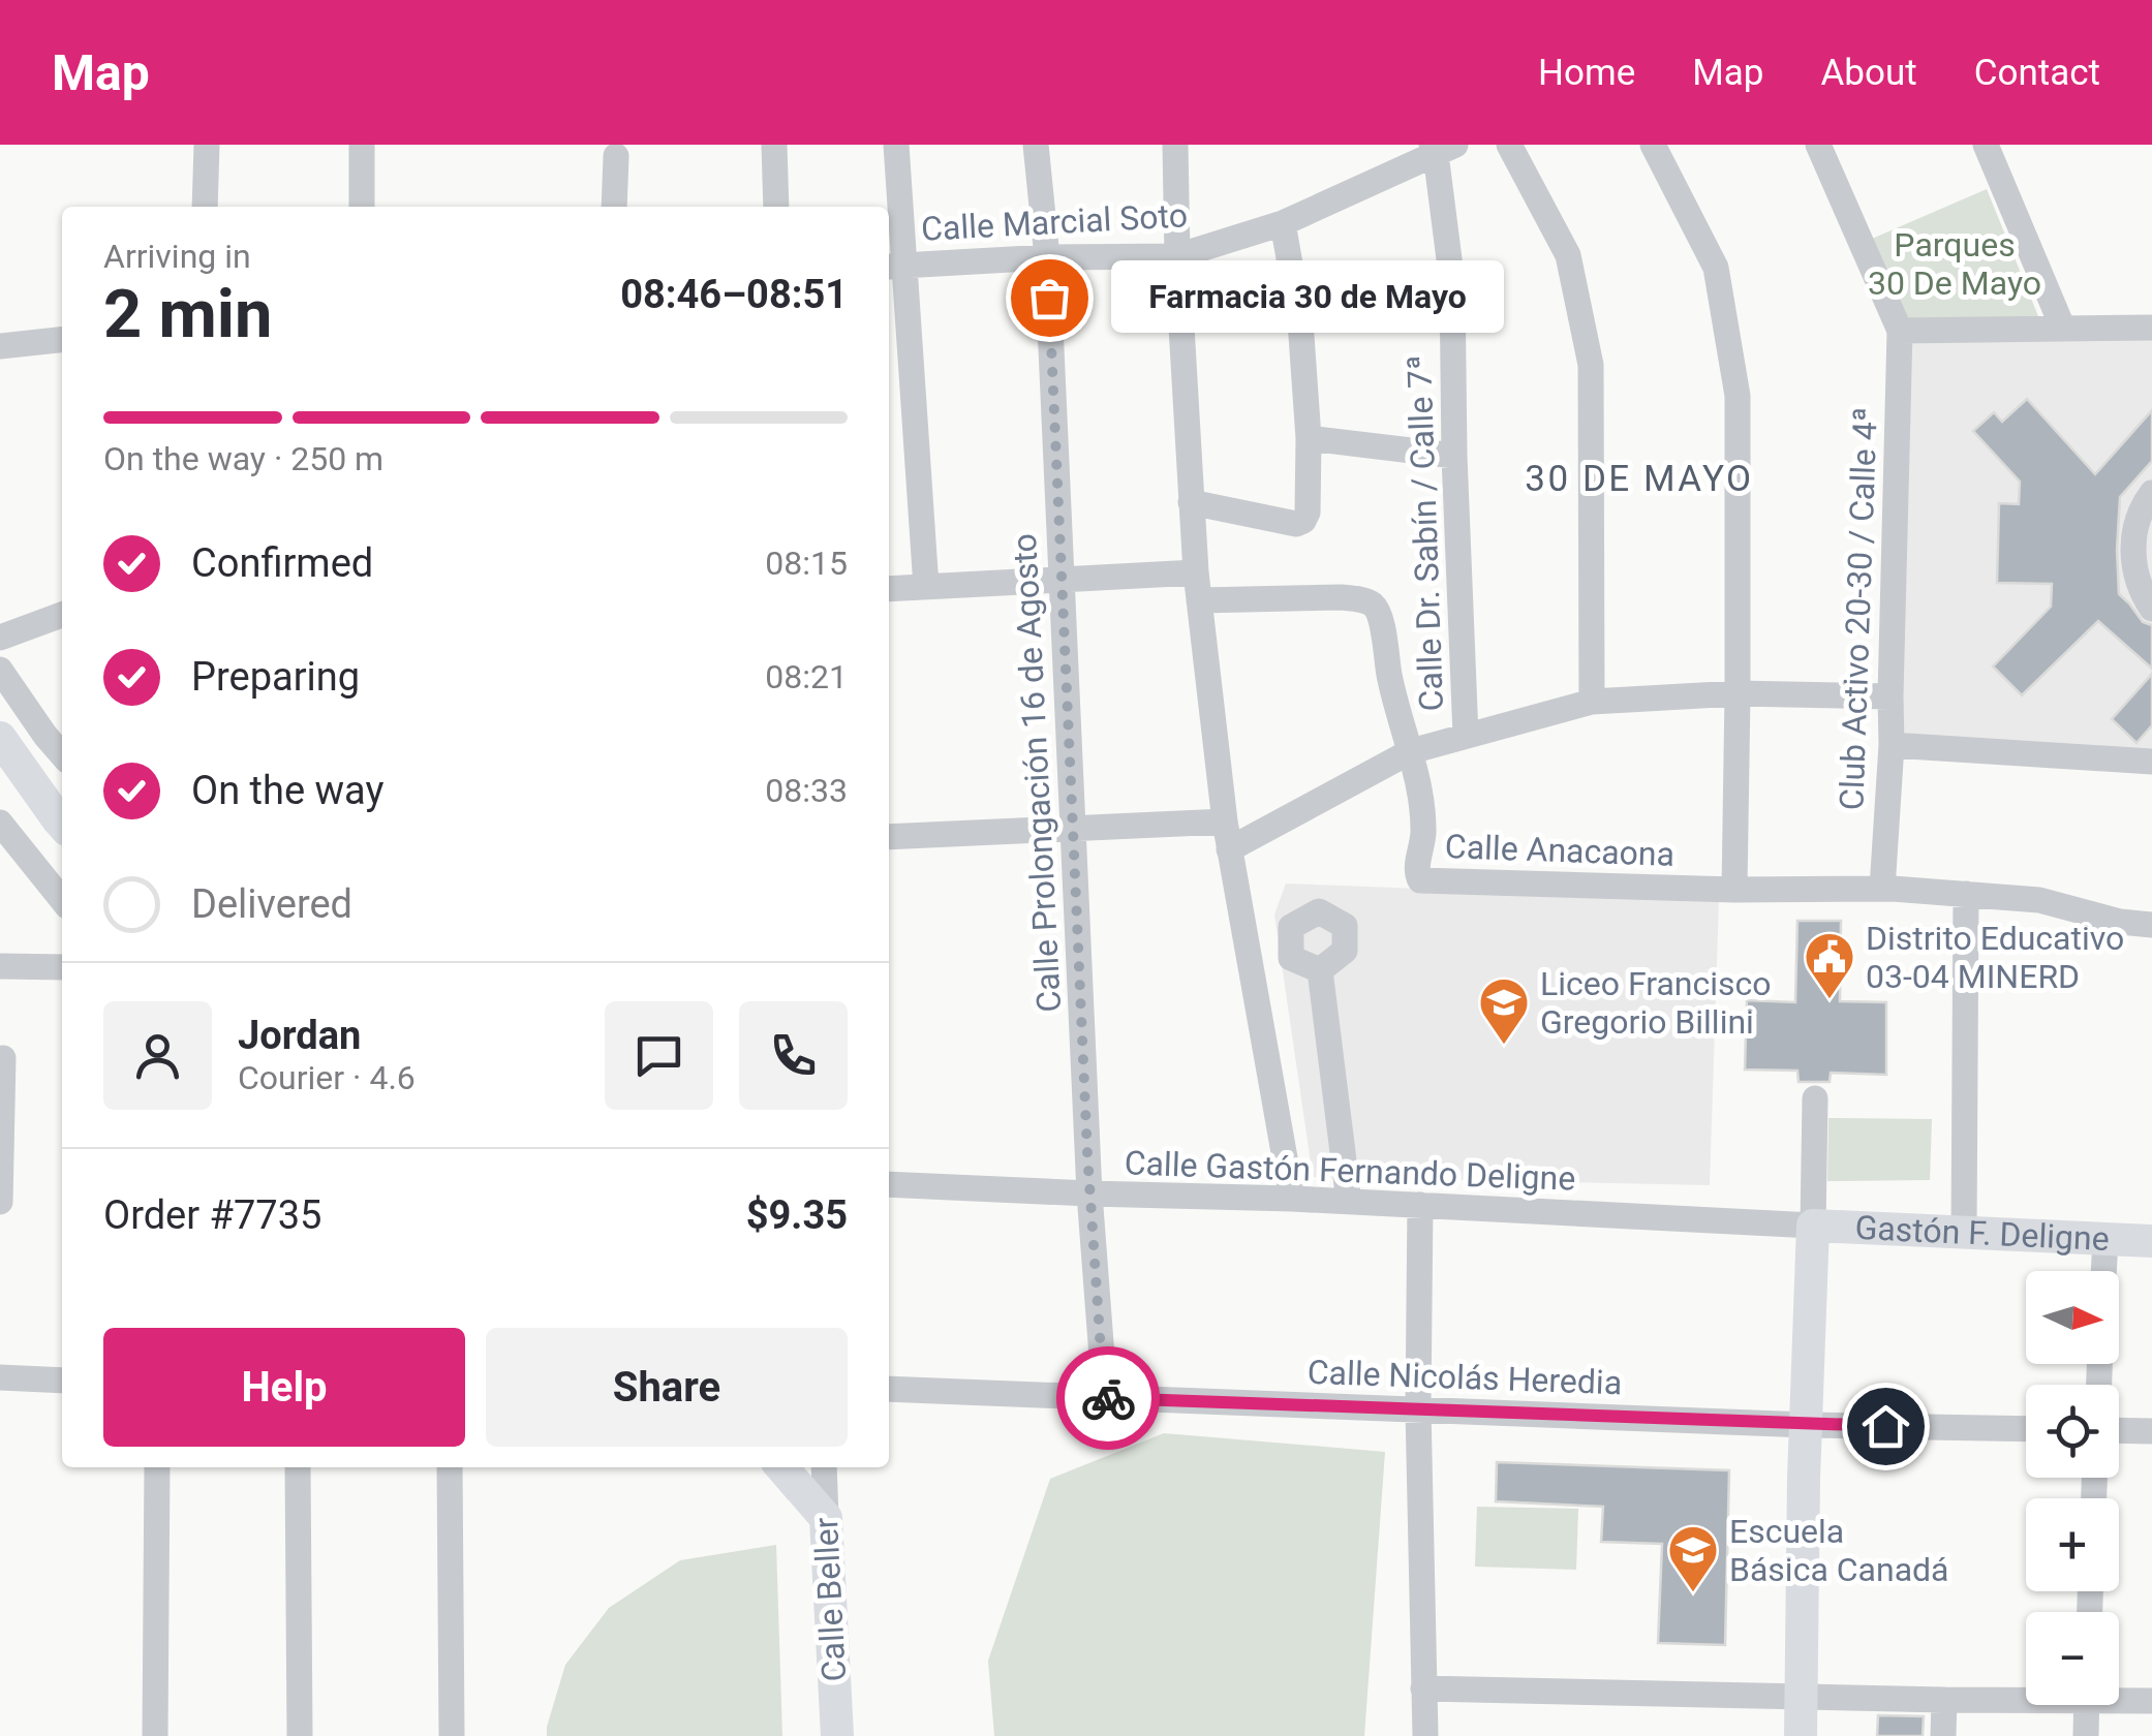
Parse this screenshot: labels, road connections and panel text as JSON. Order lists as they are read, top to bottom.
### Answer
{
  "streets": {
    "main road": ["Gastón F. Deligne", "Calle Beller"],
    "street": [
      "Calle Marcial Soto",
      "Calle Dr. Sabín / Calle 7ª",
      "Club Activo 20-30 / Calle 4ª",
      "Calle Prolongación 16 de Agosto",
      "Calle Anacaona",
      "Calle Gastón Fernando Deligne",
      "Calle Nicolás Heredia"
    ]
  },
  "crossings": [
    ["Calle Marcial Soto", "Calle Dr. Sabín / Calle 7ª"],
    ["Calle Marcial Soto", "Calle Prolongación 16 de Agosto"],
    ["Club Activo 20-30 / Calle 4ª", "Calle Anacaona"],
    ["Calle Prolongación 16 de Agosto", "Calle Gastón Fernando Deligne"],
    ["Calle Prolongación 16 de Agosto", "Calle Nicolás Heredia"],
    ["Calle Gastón Fernando Deligne", "Gastón F. Deligne"]
  ],
  "districts": ["30 DE MAYO"],
  "parks": ["Parques 30 De Mayo"],
  "places": {
    "other": ["Farmacia 30 de Mayo"],
    "public building": ["Distrito Educativo 03-04 MINERD"],
    "school or university": ["Liceo Francisco Gregorio Billini", "Escuela Básica Canadá"]
  },
  "north": "right",
  "page": {
    "header": "Map",
    "nav": [
      "Home",
      "Map",
      "About",
      "Contact"
    ],
    "heading": ["2 min", "Arriving in", "08:46–08:51"],
    "panel": [
      "Jordan",
      "Courier · 4.6",
      "Order #7735",
      "$9.35"
    ],
    "bubble": "Farmacia 30 de Mayo",
    "bar": "On the way · 250 m",
    "list": [
      ["Confirmed", "08:15"],
      ["Preparing", "08:21"],
      ["On the way", "08:33"],
      "Delivered"
    ],
    "map_buttons": ["+", "−"],
    "buttons": ["Help", "Share"]
  }
}
